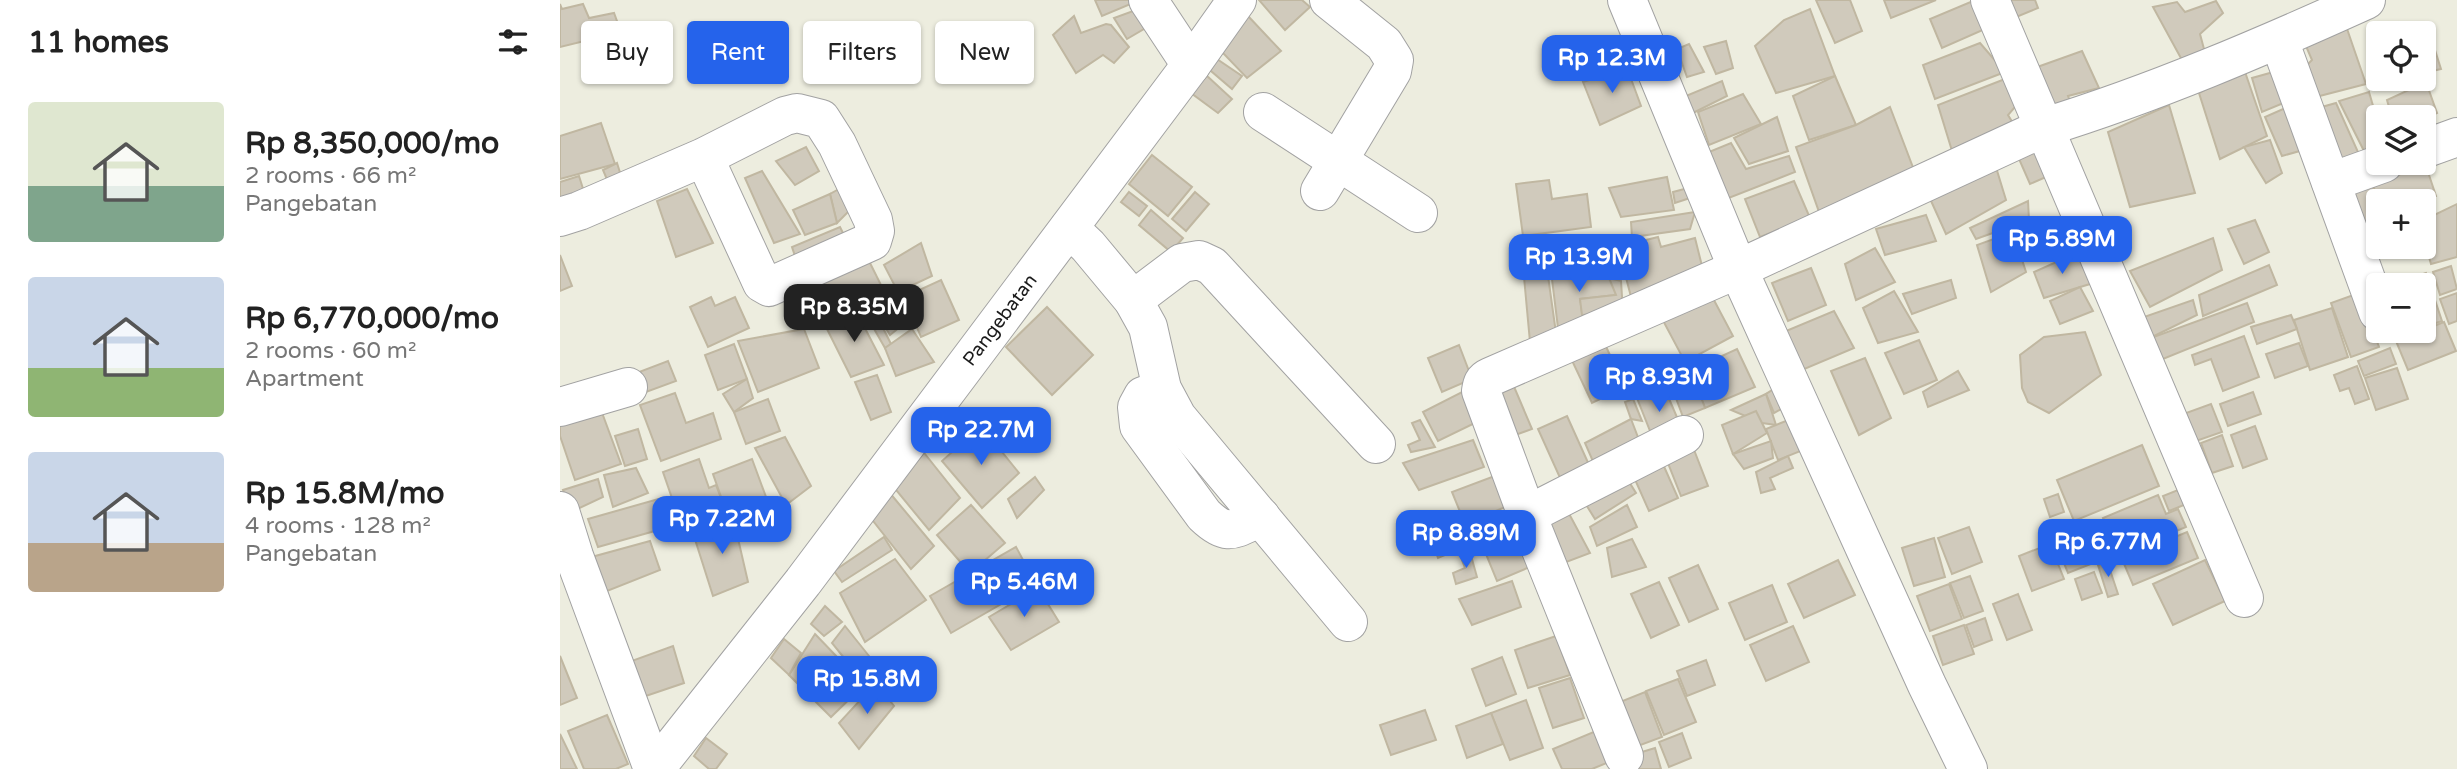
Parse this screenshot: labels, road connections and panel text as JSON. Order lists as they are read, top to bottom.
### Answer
{
  "streets": {
    "street": ["Pangebatan"]
  },
  "page": {
    "heading": "11 homes",
    "map_buttons": ["+", "−"],
    "chip": [
      "Buy",
      "Rent",
      "Filters",
      "New"
    ],
    "price": [
      "Rp 12.3M",
      "Rp 5.89M",
      "Rp 13.9M",
      "Rp 8.35M",
      "Rp 8.93M",
      "Rp 22.7M",
      "Rp 7.22M",
      "Rp 8.89M",
      "Rp 6.77M",
      "Rp 5.46M",
      "Rp 15.8M"
    ],
    "list": [
      {
        "name": "Rp 8,350,000/mo",
        "note": "2 rooms · 66 m² · Pangebatan"
      },
      {
        "name": "Rp 6,770,000/mo",
        "note": "2 rooms · 60 m² · Apartment"
      },
      {
        "name": "Rp 15.8M/mo",
        "note": "4 rooms · 128 m² · Pangebatan"
      }
    ]
  }
}
